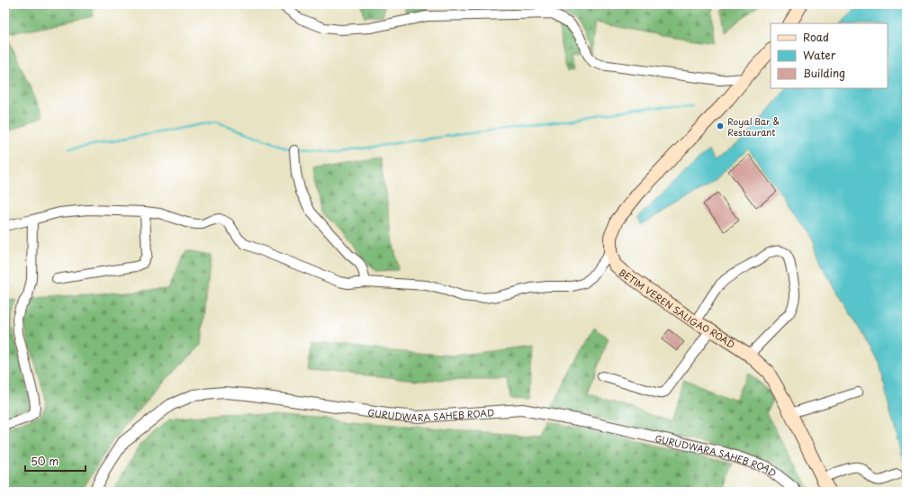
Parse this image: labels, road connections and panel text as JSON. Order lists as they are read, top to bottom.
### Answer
{
  "streets": {
    "main road": ["BETIM VEREN SALIGAO ROAD"],
    "street": ["GURUDWARA SAHEB ROAD"]
  },
  "places": ["Royal Bar & Restaurant"],
  "legend": ["Road", "Water", "Building"],
  "scale_bar": "50 m"
}
